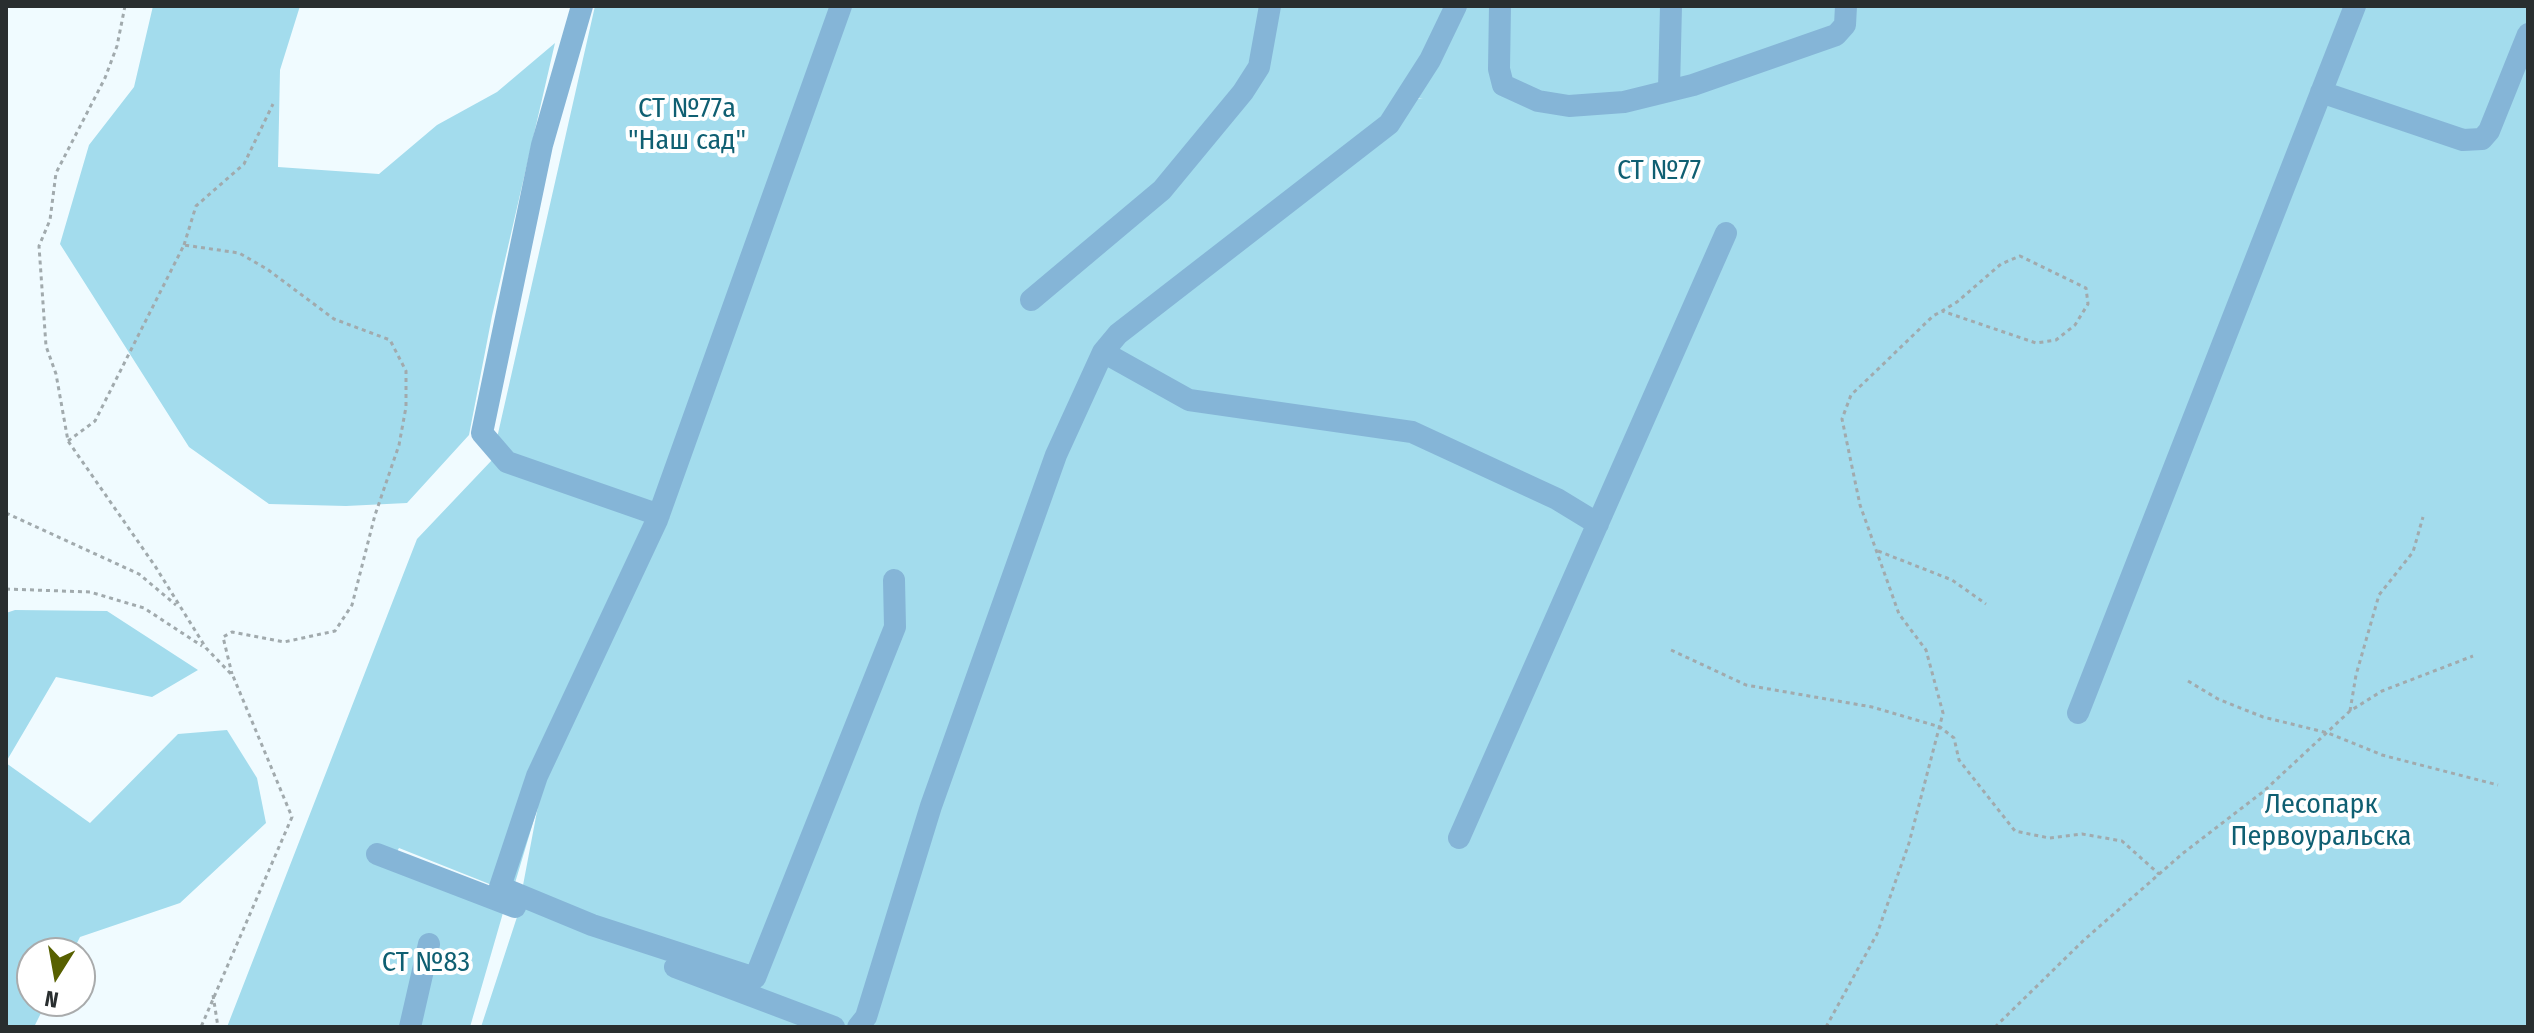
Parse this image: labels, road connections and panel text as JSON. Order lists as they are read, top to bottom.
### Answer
{
  "parks": [
    "СТ №77а \"Наш сад\"",
    "СТ №77",
    "Лесопарк Первоуральска",
    "СТ №83"
  ],
  "north": "bottom"
}
